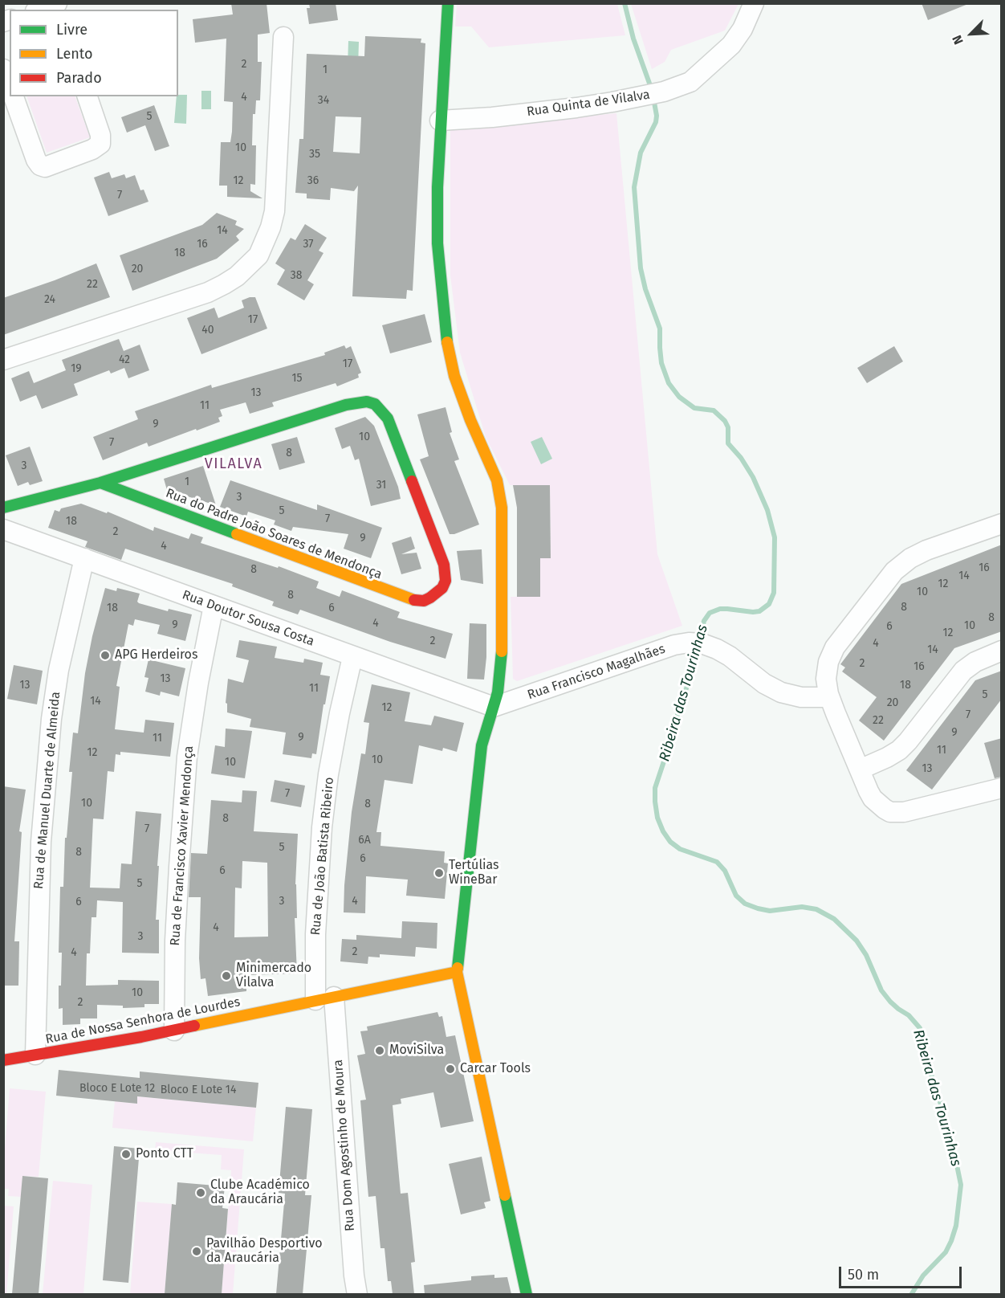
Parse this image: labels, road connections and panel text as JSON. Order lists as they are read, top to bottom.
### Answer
{
  "streets": {
    "street": [
      "Rua Quinta de Vilalva",
      "Rua do Padre João Soares de Mendonça",
      "Rua Doutor Sousa Costa",
      "Rua Francisco Magalhães",
      "Rua de Manuel Duarte de Almeida",
      "Rua de Francisco Xavier Mendonça",
      "Rua de João Batista Ribeiro",
      "Rua de Nossa Senhora de Lourdes",
      "Rua Dom Agostinho de Moura"
    ]
  },
  "crossings": [
    ["Rua Doutor Sousa Costa", "Rua Francisco Magalhães"],
    ["Rua Doutor Sousa Costa", "Rua de Manuel Duarte de Almeida"],
    ["Rua Doutor Sousa Costa", "Rua de Francisco Xavier Mendonça"],
    ["Rua Doutor Sousa Costa", "Rua de João Batista Ribeiro"],
    ["Rua de Manuel Duarte de Almeida", "Rua de Nossa Senhora de Lourdes"],
    ["Rua de Francisco Xavier Mendonça", "Rua de Nossa Senhora de Lourdes"],
    ["Rua de João Batista Ribeiro", "Rua de Nossa Senhora de Lourdes"],
    ["Rua de João Batista Ribeiro", "Rua Dom Agostinho de Moura"],
    ["Rua de Nossa Senhora de Lourdes", "Rua Dom Agostinho de Moura"]
  ],
  "districts": ["VILALVA"],
  "water": ["Ribeira das Tourinhas"],
  "places": [
    "APG Herdeiros",
    "Tertúlias WineBar",
    "Minimercado Vilalva",
    "MoviSilva",
    "Carcar Tools",
    "Ponto CTT",
    "Clube Académico da Araucária",
    "Pavilhão Desportivo da Araucária"
  ],
  "house_numbers": [
    "2",
    "1",
    "4",
    "34",
    "5",
    "10",
    "35",
    "12",
    "36",
    "7",
    "14",
    "16",
    "37",
    "18",
    "20",
    "38",
    "22",
    "24",
    "17",
    "40",
    "42",
    "17",
    "19",
    "15",
    "13",
    "11",
    "9",
    "10",
    "7",
    "8",
    "3",
    "1",
    "31",
    "3",
    "5",
    "7",
    "18",
    "2",
    "9",
    "4",
    "16",
    "8",
    "14",
    "12",
    "10",
    "8",
    "8",
    "18",
    "6",
    "8",
    "4",
    "9",
    "10",
    "6",
    "12",
    "2",
    "4",
    "14",
    "2",
    "16",
    "13",
    "13",
    "18",
    "11",
    "5",
    "14",
    "20",
    "12",
    "7",
    "22",
    "9",
    "9",
    "11",
    "11",
    "12",
    "10",
    "10",
    "13",
    "7",
    "10",
    "8",
    "8",
    "7",
    "6A",
    "5",
    "8",
    "6",
    "6",
    "5",
    "3",
    "4",
    "6",
    "4",
    "3",
    "2",
    "4",
    "10",
    "2",
    "Bloco E Lote 12",
    "Bloco E Lote 14"
  ],
  "legend": ["Livre", "Lento", "Parado"],
  "scale_bar": "50 m",
  "north": "bottom left"
}
